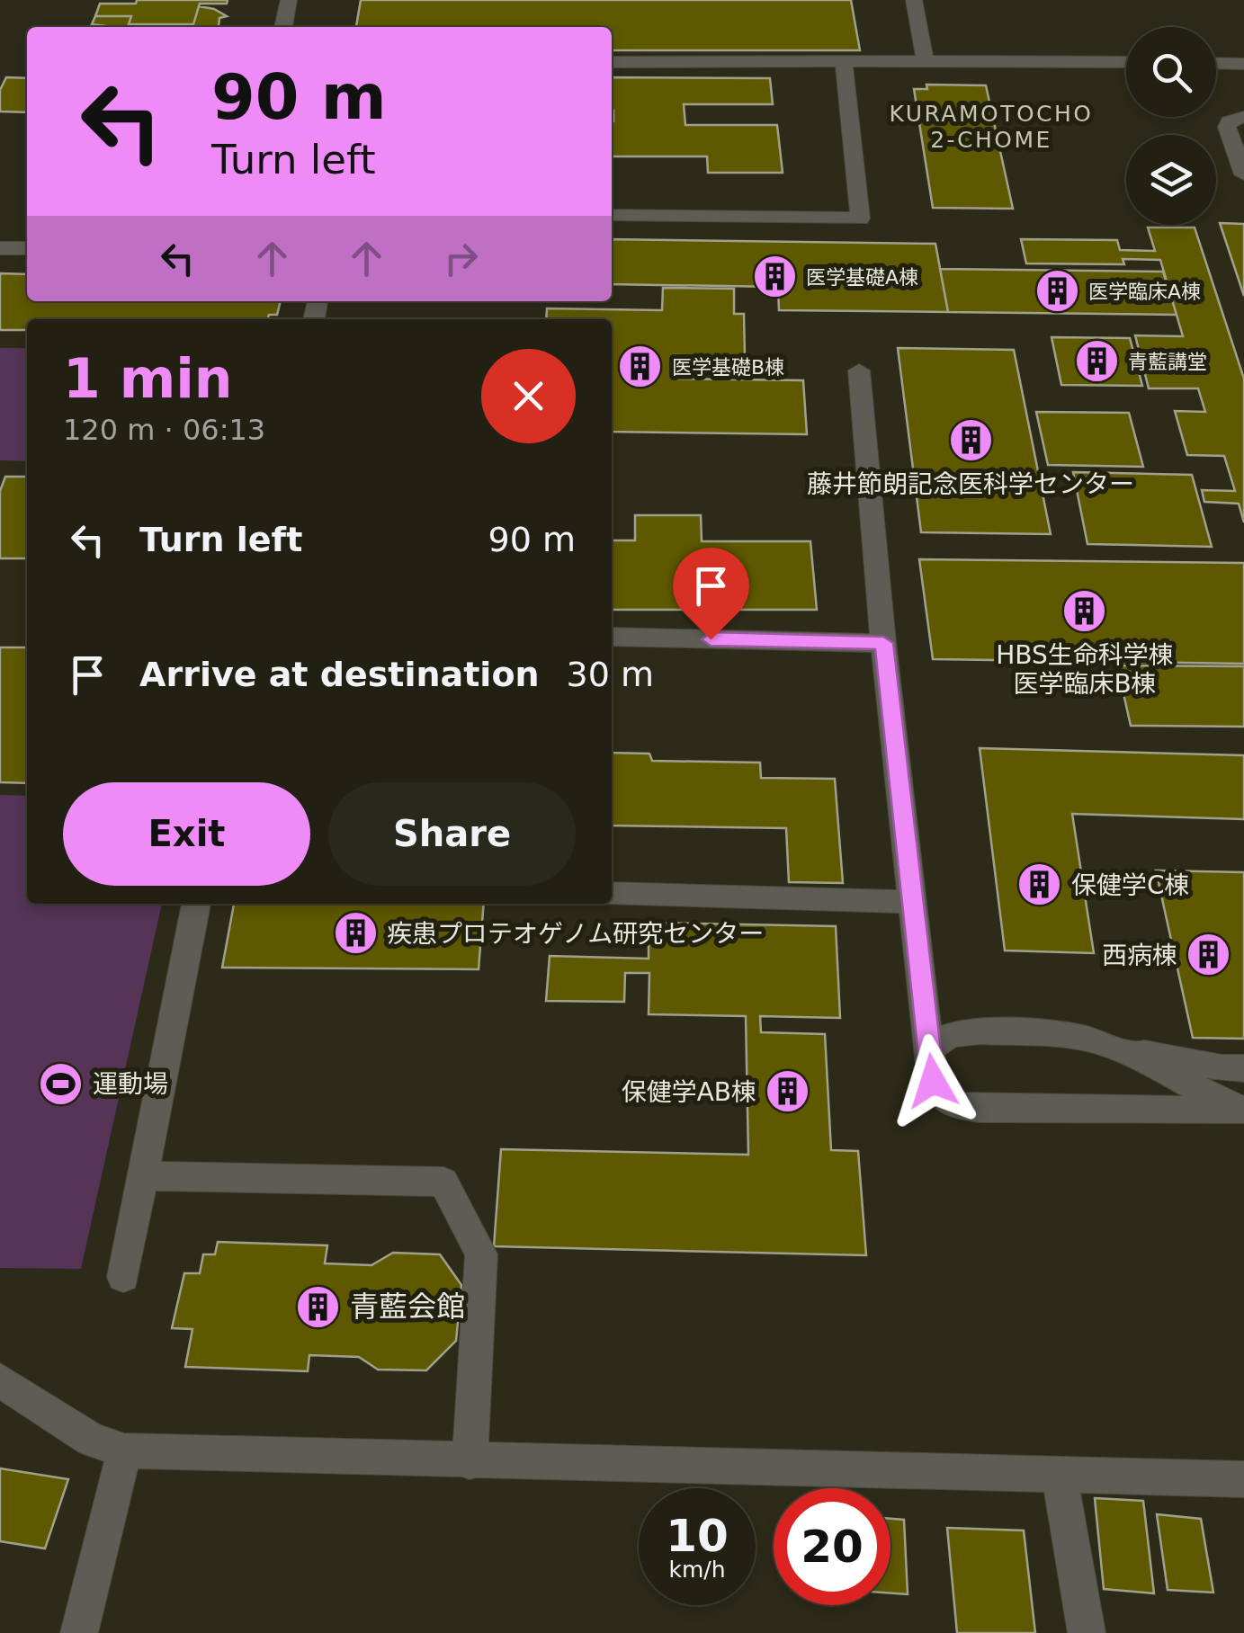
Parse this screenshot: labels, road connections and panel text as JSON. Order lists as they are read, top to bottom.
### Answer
{
  "districts": ["KURAMOTOCHO 2-CHOME"],
  "places": {
    "building": [
      "医学基礎A棟",
      "医学臨床A棟",
      "青藍講堂",
      "医学基礎B棟",
      "藤井節朗記念医科学センター",
      "HBS生命科学棟 医学臨床B棟",
      "保健学C棟",
      "疾患プロテオゲノム研究センター",
      "西病棟",
      "保健学AB棟",
      "青藍会館"
    ],
    "sports": ["運動場"]
  },
  "page": {
    "turn": ["90 m", "Turn left"],
    "heading": ["1 min", "120 m · 06:13"],
    "list": [
      {
        "name": "Turn left",
        "value": "90 m"
      },
      {
        "name": "Arrive at destination",
        "value": "30 m"
      }
    ],
    "buttons": ["Exit", "Share"],
    "speed": "10 km/h",
    "limit": "20"
  }
}
